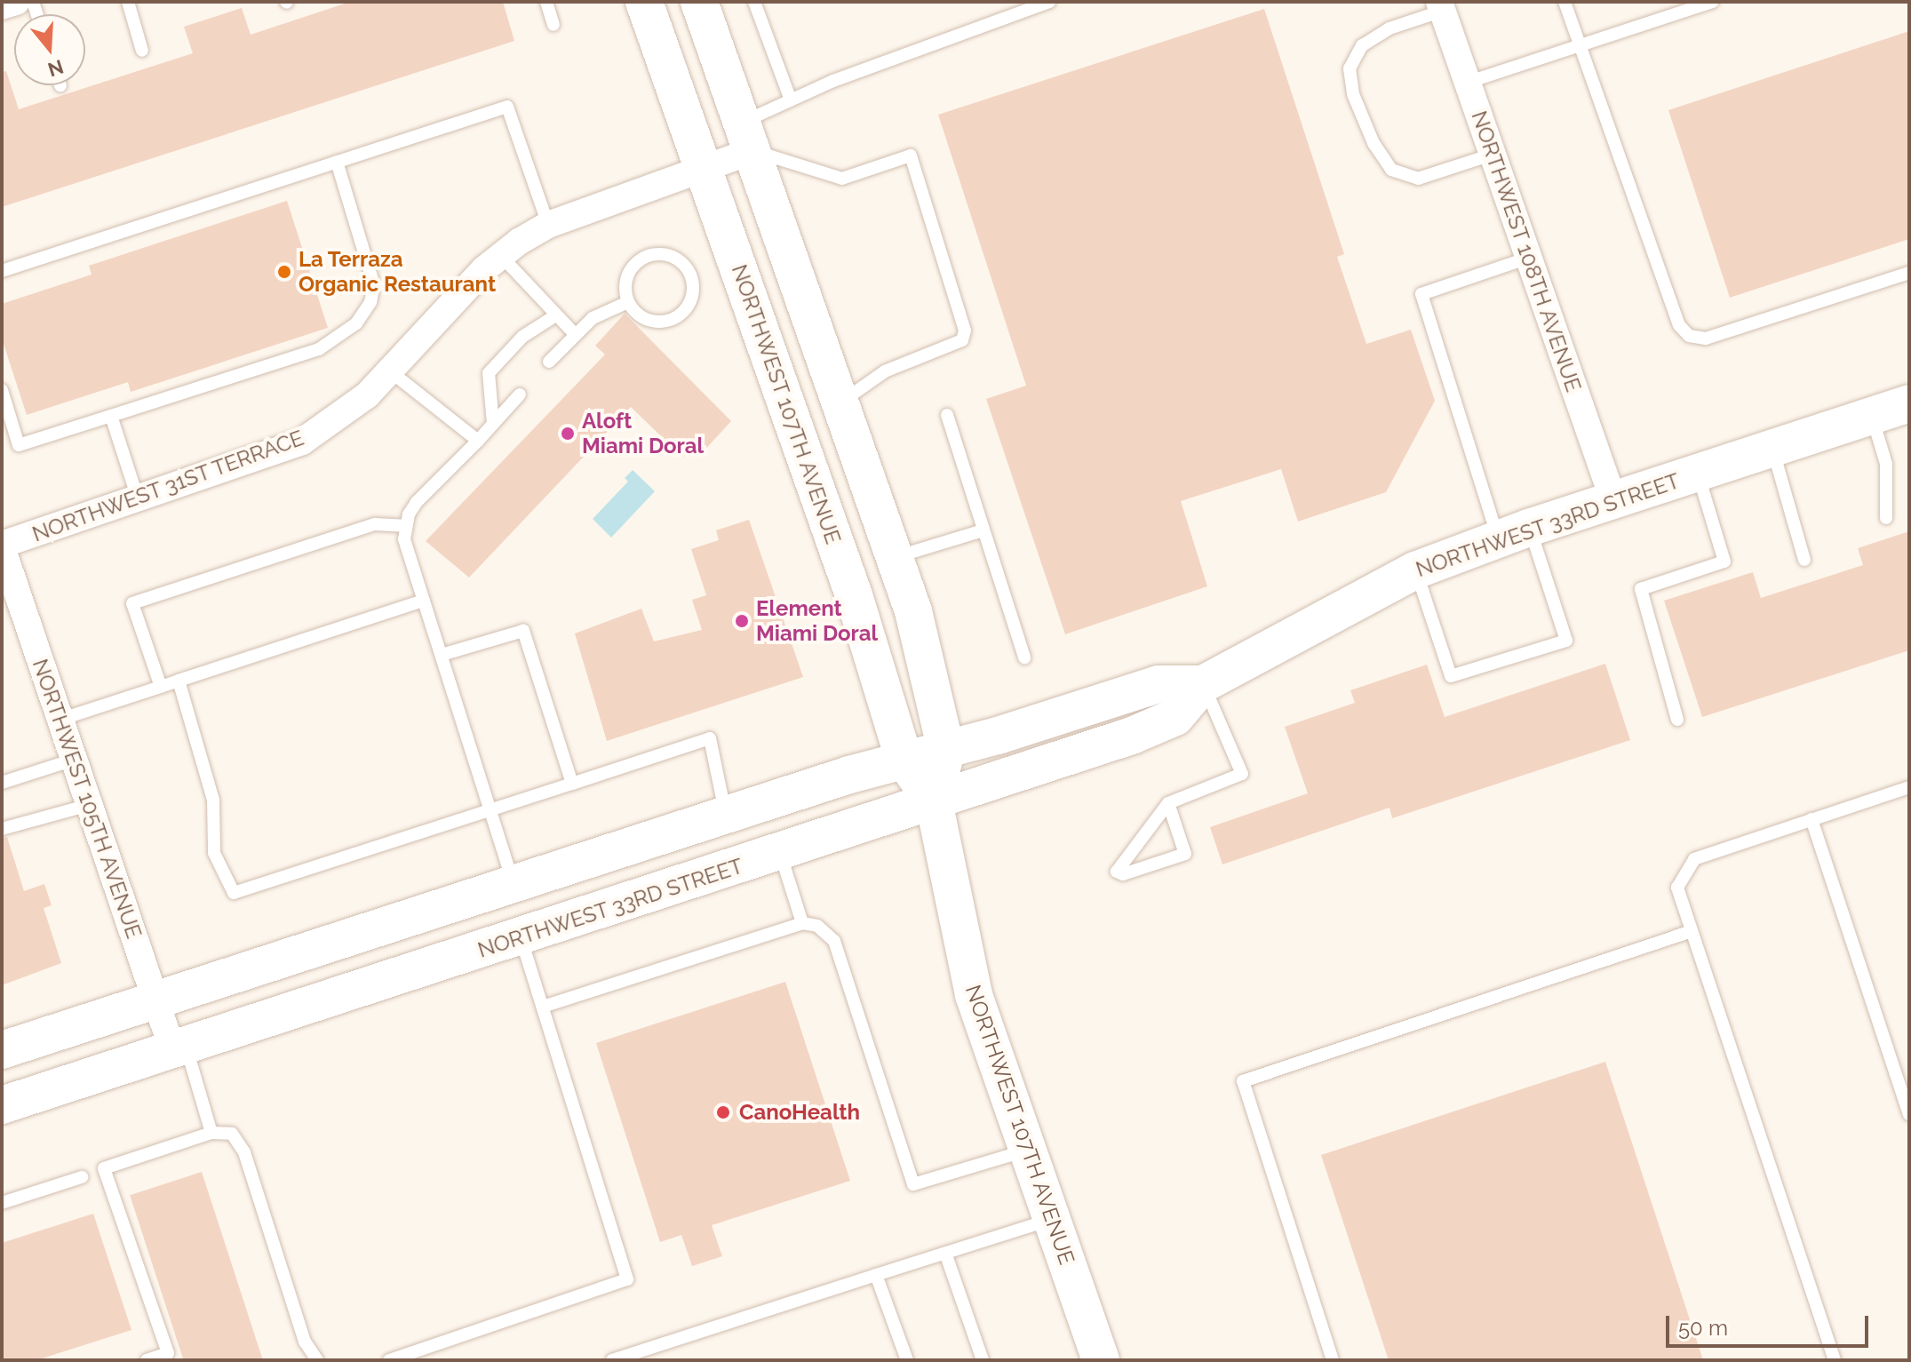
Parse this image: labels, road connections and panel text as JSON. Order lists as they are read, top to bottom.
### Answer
{
  "streets": {
    "street": [
      "NORTHWEST 108TH AVENUE",
      "NORTHWEST 107TH AVENUE",
      "NORTHWEST 31ST TERRACE",
      "NORTHWEST 33RD STREET",
      "NORTHWEST 105TH AVENUE"
    ]
  },
  "crossings": [
    ["NORTHWEST 108TH AVENUE", "NORTHWEST 33RD STREET"],
    ["NORTHWEST 107TH AVENUE", "NORTHWEST 31ST TERRACE"],
    ["NORTHWEST 107TH AVENUE", "NORTHWEST 33RD STREET"],
    ["NORTHWEST 31ST TERRACE", "NORTHWEST 105TH AVENUE"],
    ["NORTHWEST 33RD STREET", "NORTHWEST 105TH AVENUE"]
  ],
  "places": [
    "La Terraza Organic Restaurant",
    "Aloft Miami Doral",
    "Element Miami Doral",
    "CanoHealth"
  ],
  "scale_bar": "50 m",
  "north": "bottom"
}
